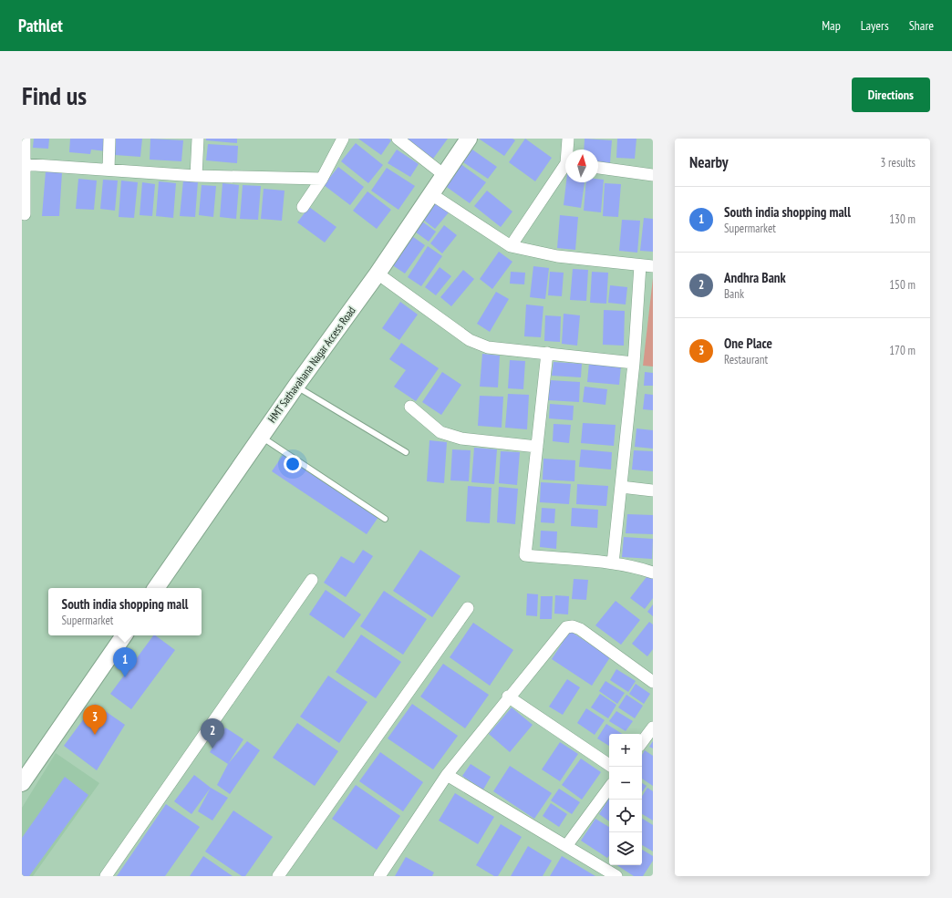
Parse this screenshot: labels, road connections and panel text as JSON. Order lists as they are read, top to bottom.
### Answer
{
  "streets": {
    "street": ["HMT Sathavahana Nagar Access Road"]
  },
  "north": "top",
  "page": {
    "header": "Pathlet",
    "nav": ["Map", "Layers", "Share"],
    "buttons": "Directions",
    "title": "Find us",
    "heading": ["Nearby", "3 results"],
    "list": [
      {
        "mark": "1",
        "name": "South india shopping mall",
        "note": "Supermarket",
        "value": "130 m"
      },
      {
        "mark": "2",
        "name": "Andhra Bank",
        "note": "Bank",
        "value": "150 m"
      },
      {
        "mark": "3",
        "name": "One Place",
        "note": "Restaurant",
        "value": "170 m"
      }
    ],
    "popup": ["South india shopping mall", "Supermarket"],
    "pins": ["1", "3", "2"],
    "map_buttons": ["+", "−"]
  }
}
